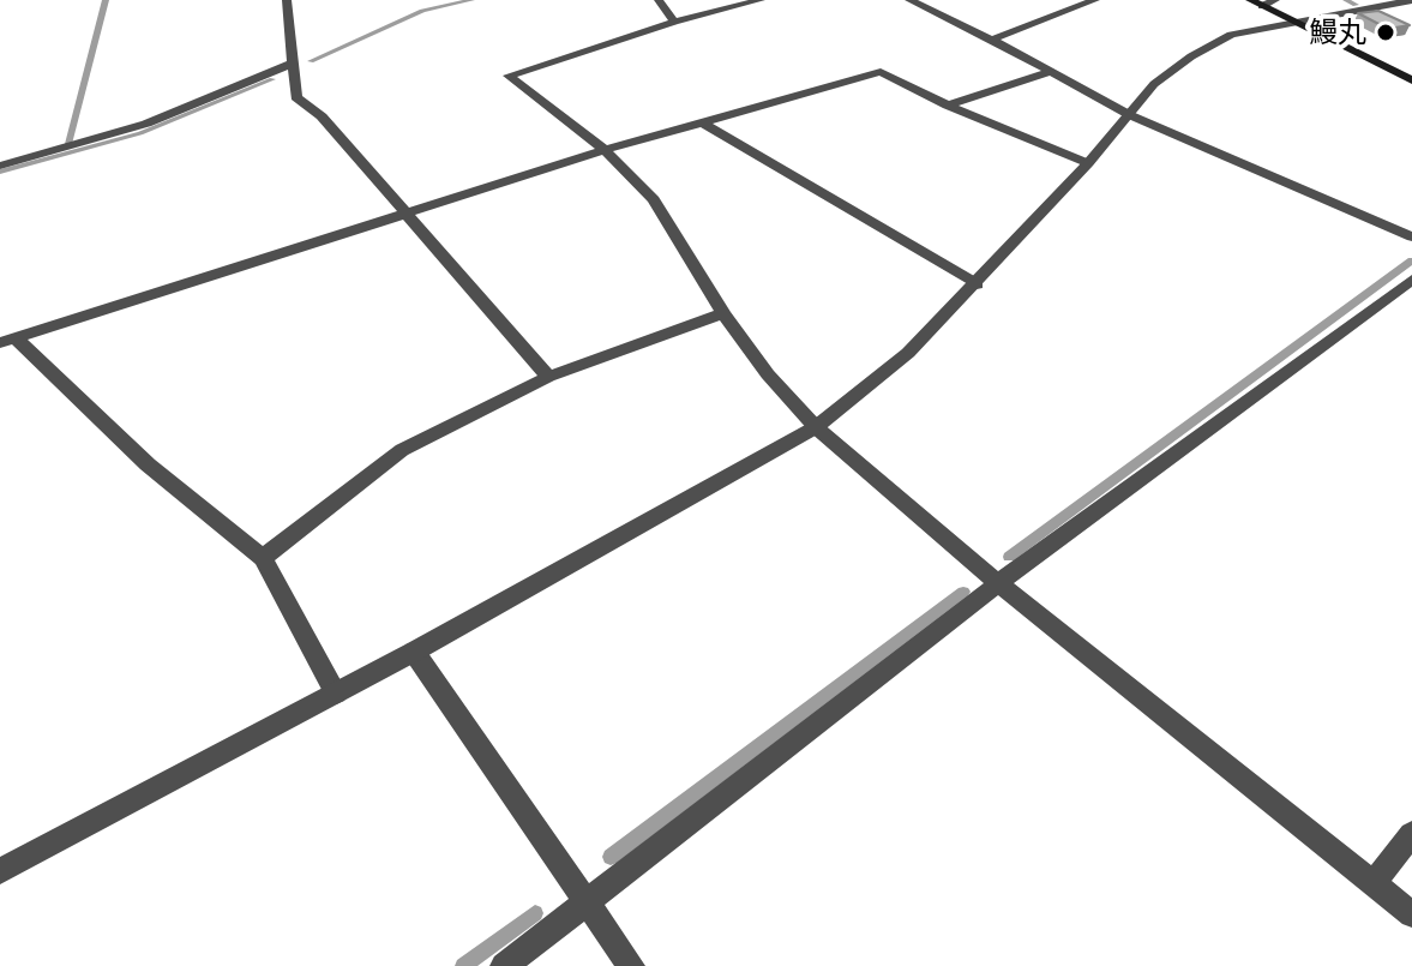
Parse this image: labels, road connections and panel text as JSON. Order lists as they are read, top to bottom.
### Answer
{
  "places": ["鰻丸"]
}
